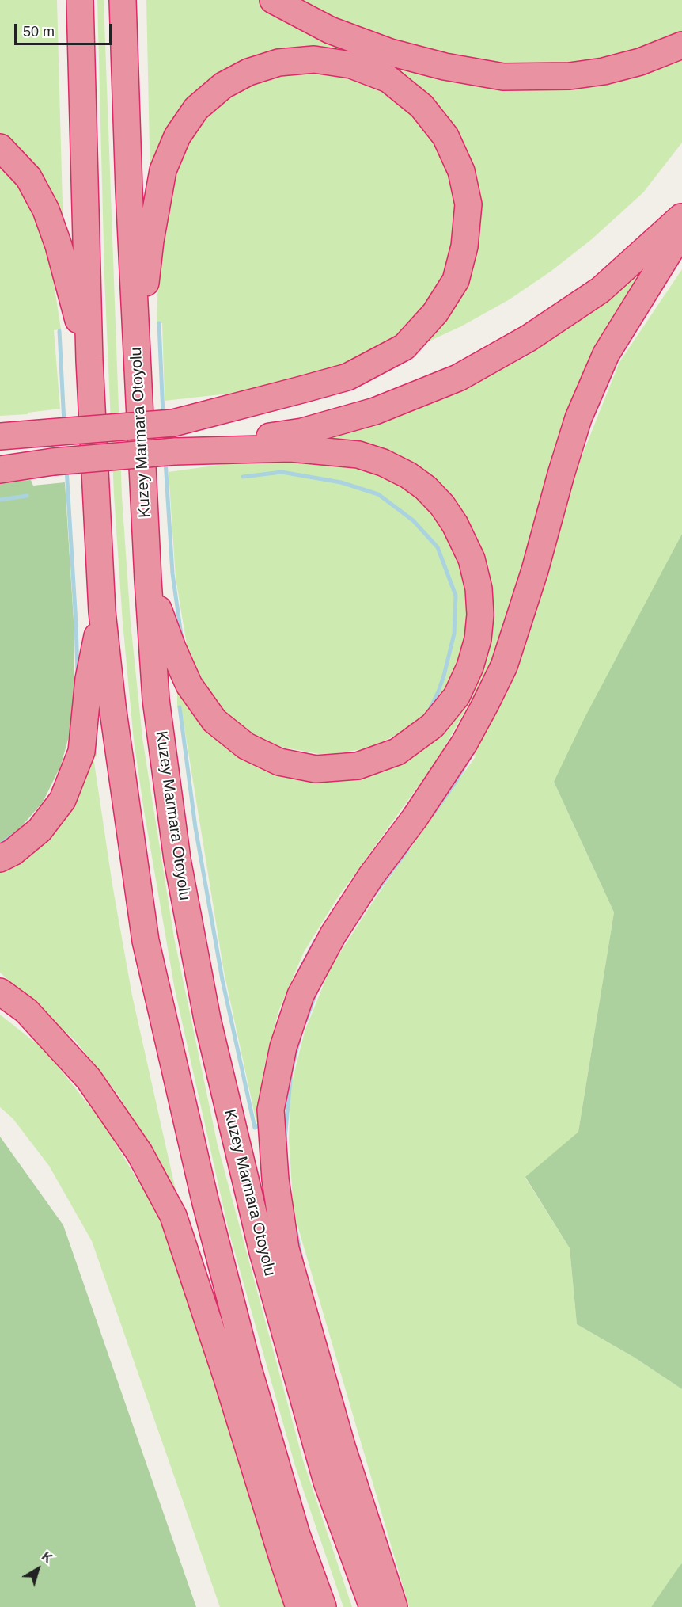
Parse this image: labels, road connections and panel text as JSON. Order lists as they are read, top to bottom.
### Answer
{
  "streets": {
    "highway": ["Kuzey Marmara Otoyolu"]
  },
  "scale_bar": "50 m",
  "north": "top right"
}
